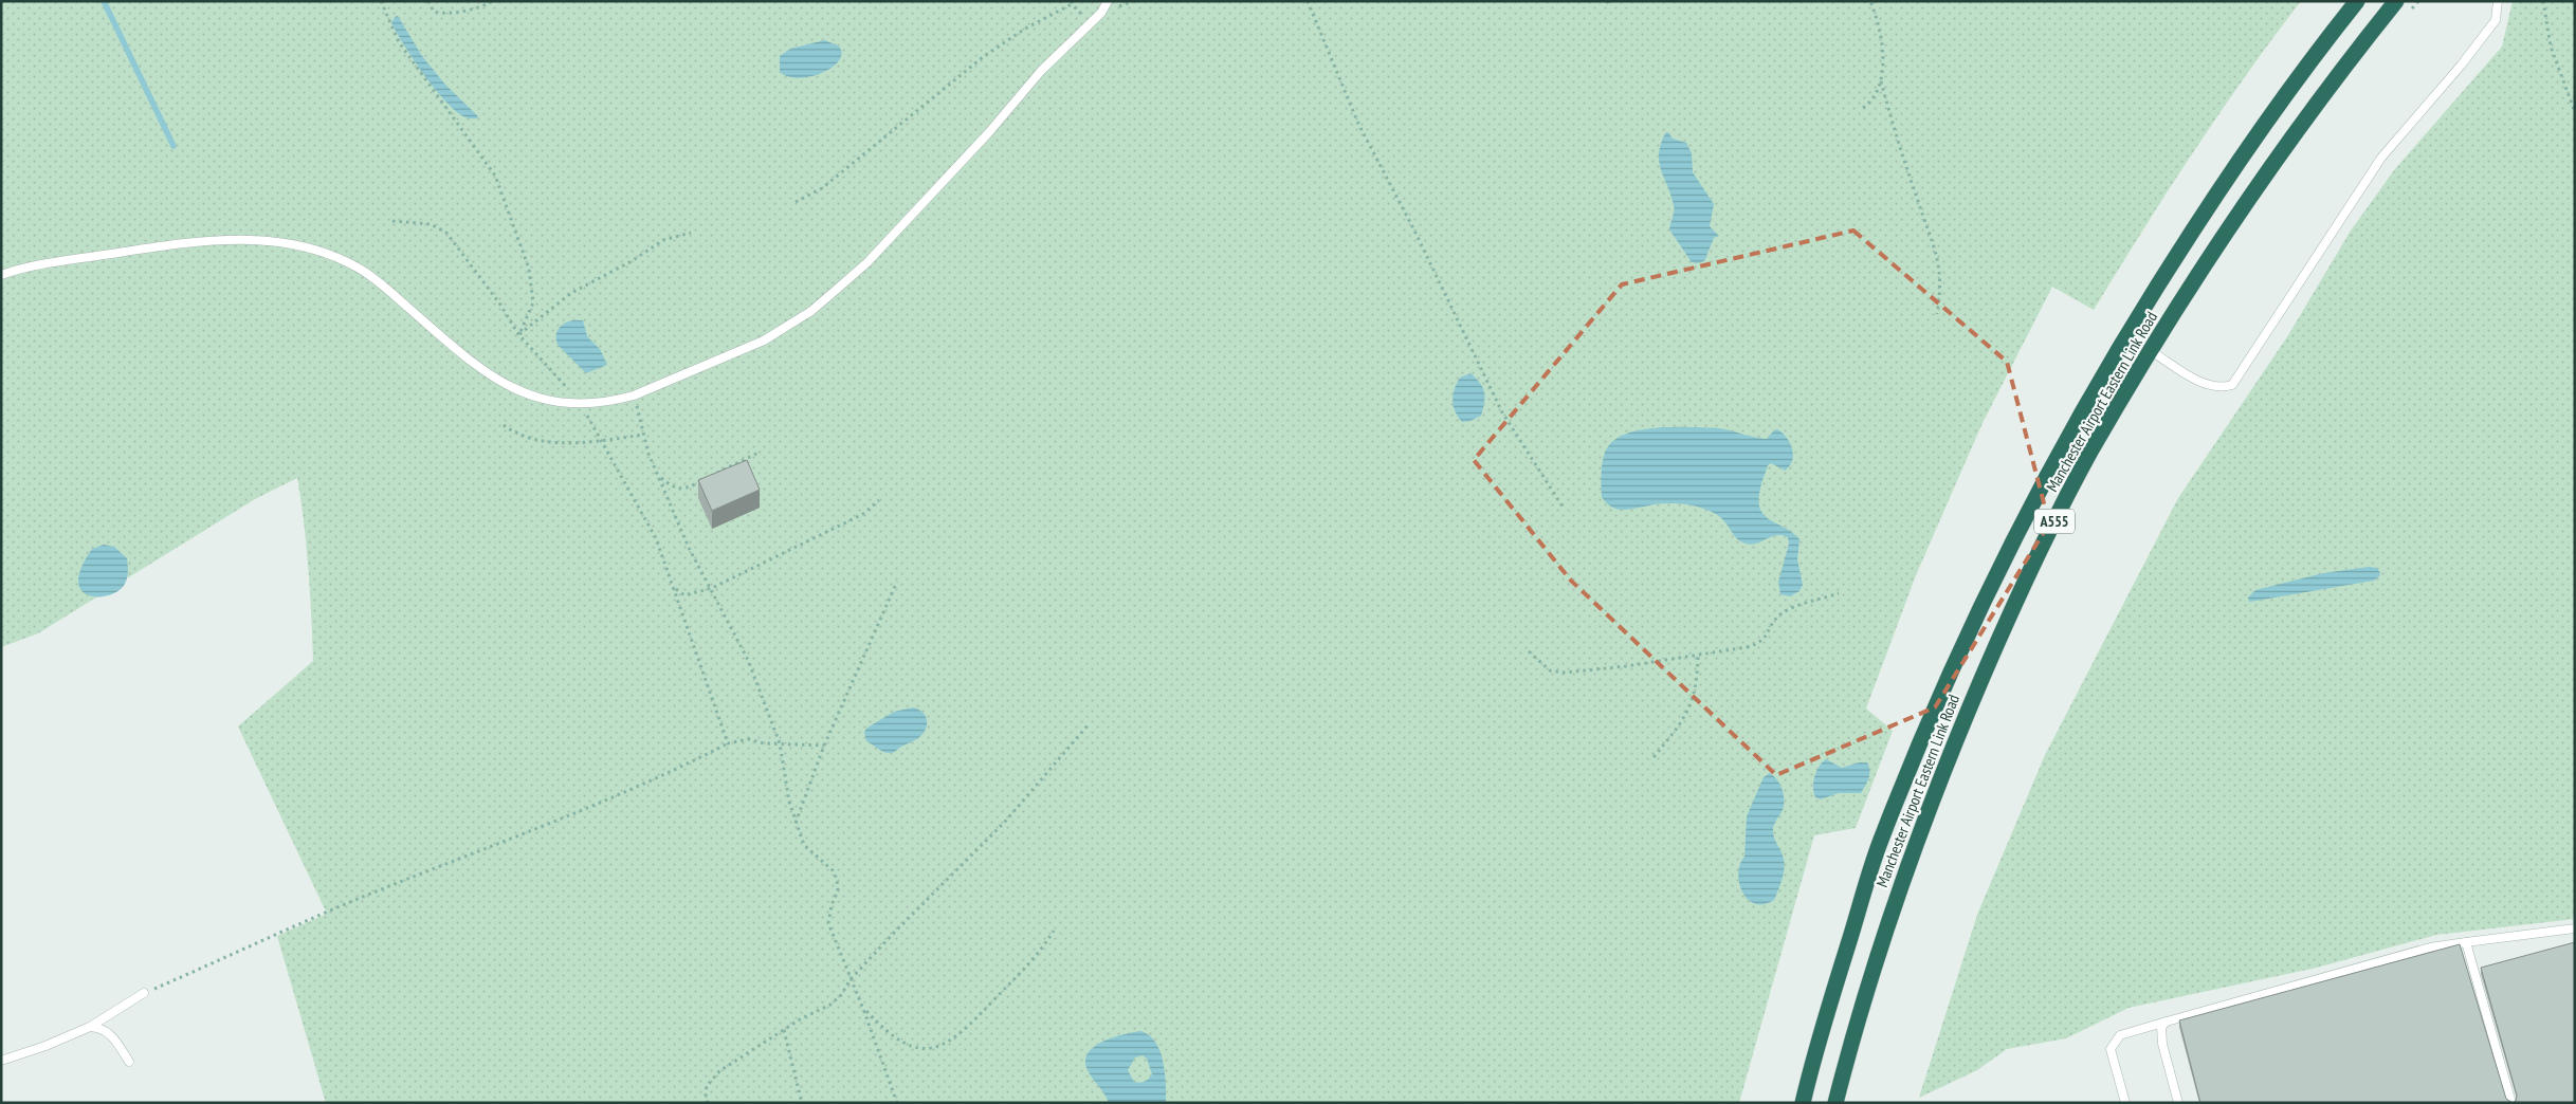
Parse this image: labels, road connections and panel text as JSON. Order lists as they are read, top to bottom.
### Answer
{
  "streets": {
    "highway": ["Manchester Airport Eastern Link Road", "A555"]
  }
}
